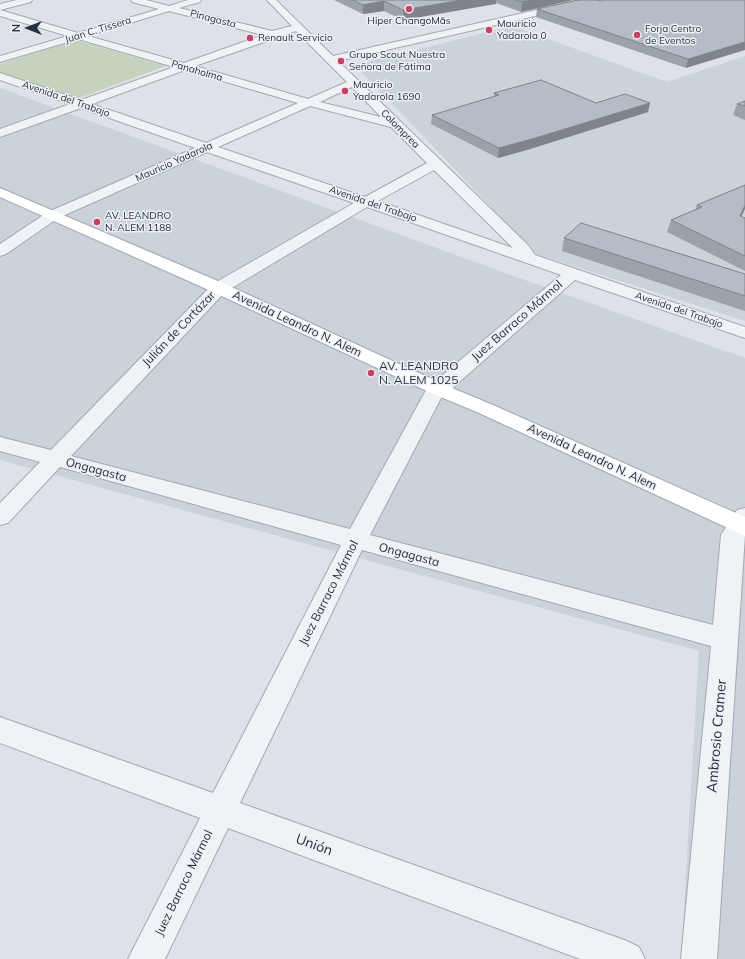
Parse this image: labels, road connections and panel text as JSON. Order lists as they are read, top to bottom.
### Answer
{
  "streets": {
    "main road": ["Avenida Leandro N. Alem"],
    "street": [
      "Pinagasta",
      "Juan C. Tissera",
      "Panaholma",
      "Avenida del Trabajo",
      "Colomprea",
      "Mauricio Yadarola",
      "Juez Barraco Mármol",
      "Julián de Cortázar",
      "Ongagasta",
      "Ambrosio Cramer",
      "Unión"
    ]
  },
  "crossings": [
    ["Pinagasta", "Juan C. Tissera"],
    ["Pinagasta", "Colomprea"],
    ["Juan C. Tissera", "Panaholma"],
    ["Panaholma", "Colomprea"],
    ["Panaholma", "Mauricio Yadarola"],
    ["Avenida del Trabajo", "Colomprea"],
    ["Avenida del Trabajo", "Mauricio Yadarola"],
    ["Avenida del Trabajo", "Juez Barraco Mármol"],
    ["Avenida del Trabajo", "Julián de Cortázar"],
    ["Colomprea", "Mauricio Yadarola"],
    ["Colomprea", "Julián de Cortázar"],
    ["Mauricio Yadarola", "Avenida Leandro N. Alem"],
    ["Juez Barraco Mármol", "Avenida Leandro N. Alem"],
    ["Juez Barraco Mármol", "Ongagasta"],
    ["Juez Barraco Mármol", "Unión"],
    ["Avenida Leandro N. Alem", "Julián de Cortázar"],
    ["Avenida Leandro N. Alem", "Ambrosio Cramer"],
    ["Julián de Cortázar", "Ongagasta"],
    ["Ongagasta", "Ambrosio Cramer"]
  ],
  "places": [
    "Hiper ChangoMâs",
    "Mauricio Yadarola 0",
    "Forja Centro de Eventos",
    "Renault Servicio",
    "Grupo Scout Nuestra Señora de Fátima",
    "Mauricio Yadarola 1690",
    "AV. LEANDRO N. ALEM 1188",
    "AV. LEANDRO N. ALEM 1025"
  ],
  "north": "left"
}
